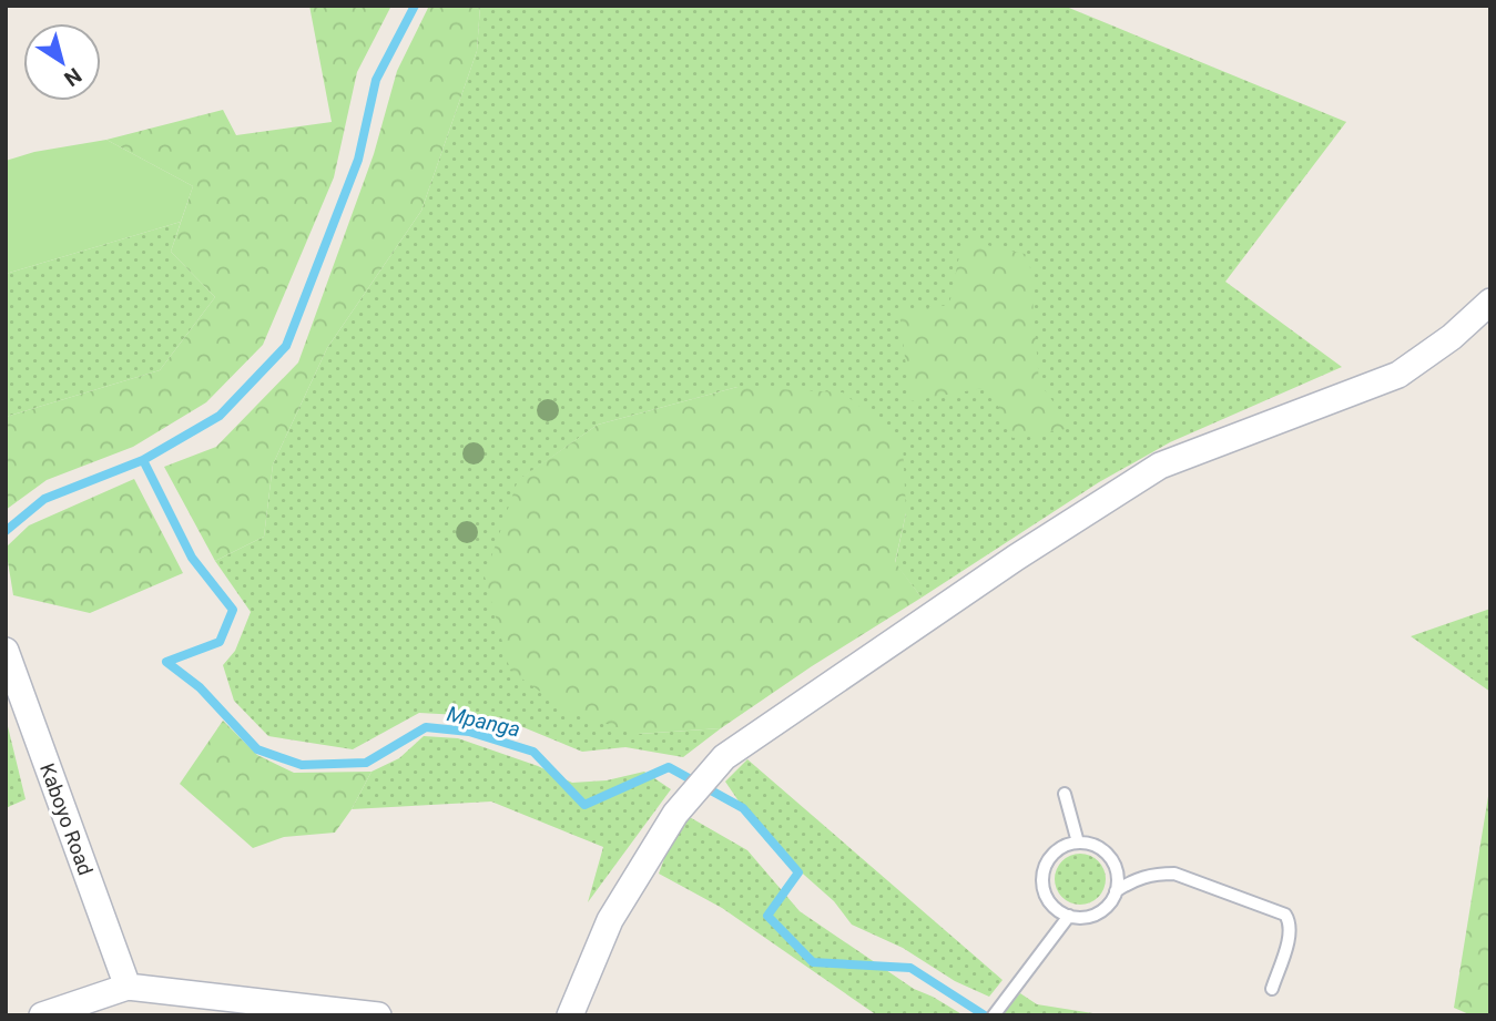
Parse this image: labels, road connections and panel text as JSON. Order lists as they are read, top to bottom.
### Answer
{
  "streets": {
    "street": ["Kaboyo Road"]
  },
  "water": ["Mpanga"],
  "north": "bottom right"
}
